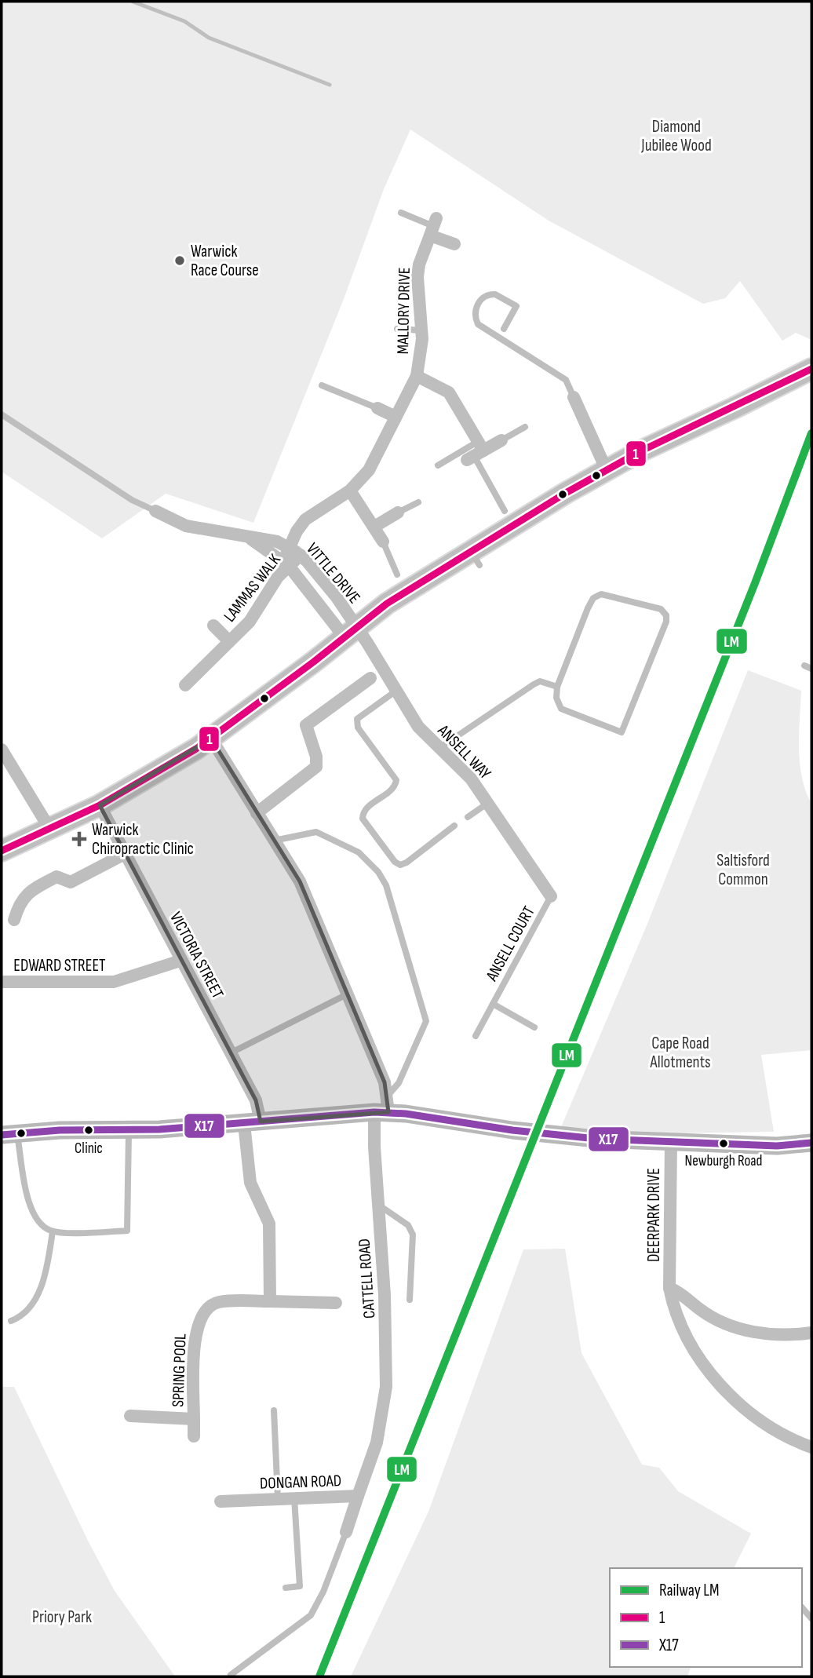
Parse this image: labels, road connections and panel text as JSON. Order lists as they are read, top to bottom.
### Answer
{
  "streets": {
    "street": [
      "MALLORY DRIVE",
      "VITTLE DRIVE",
      "LAMMAS WALK",
      "ANSELL WAY",
      "VICTORIA STREET",
      "EDWARD STREET",
      "DEERPARK DRIVE",
      "CATTELL ROAD",
      "SPRING POOL",
      "DONGAN ROAD"
    ],
    "lane": ["ANSELL COURT"]
  },
  "crossings": [
    ["MALLORY DRIVE", "VITTLE DRIVE"],
    ["MALLORY DRIVE", "LAMMAS WALK"],
    ["VITTLE DRIVE", "LAMMAS WALK"],
    ["VITTLE DRIVE", "ANSELL WAY"],
    ["ANSELL WAY", "ANSELL COURT"],
    ["VICTORIA STREET", "EDWARD STREET"],
    ["CATTELL ROAD", "DONGAN ROAD"]
  ],
  "parks": [
    "Diamond Jubilee Wood",
    "Saltisford Common",
    "Cape Road Allotments",
    "Priory Park"
  ],
  "places": {
    "other": ["Warwick Race Course", "Clinic", "Newburgh Road"],
    "health": ["Warwick Chiropractic Clinic"]
  },
  "lines": ["transit line 1", "rail line LM", "transit line X17"],
  "legend": ["Railway LM", "1", "X17"]
}
